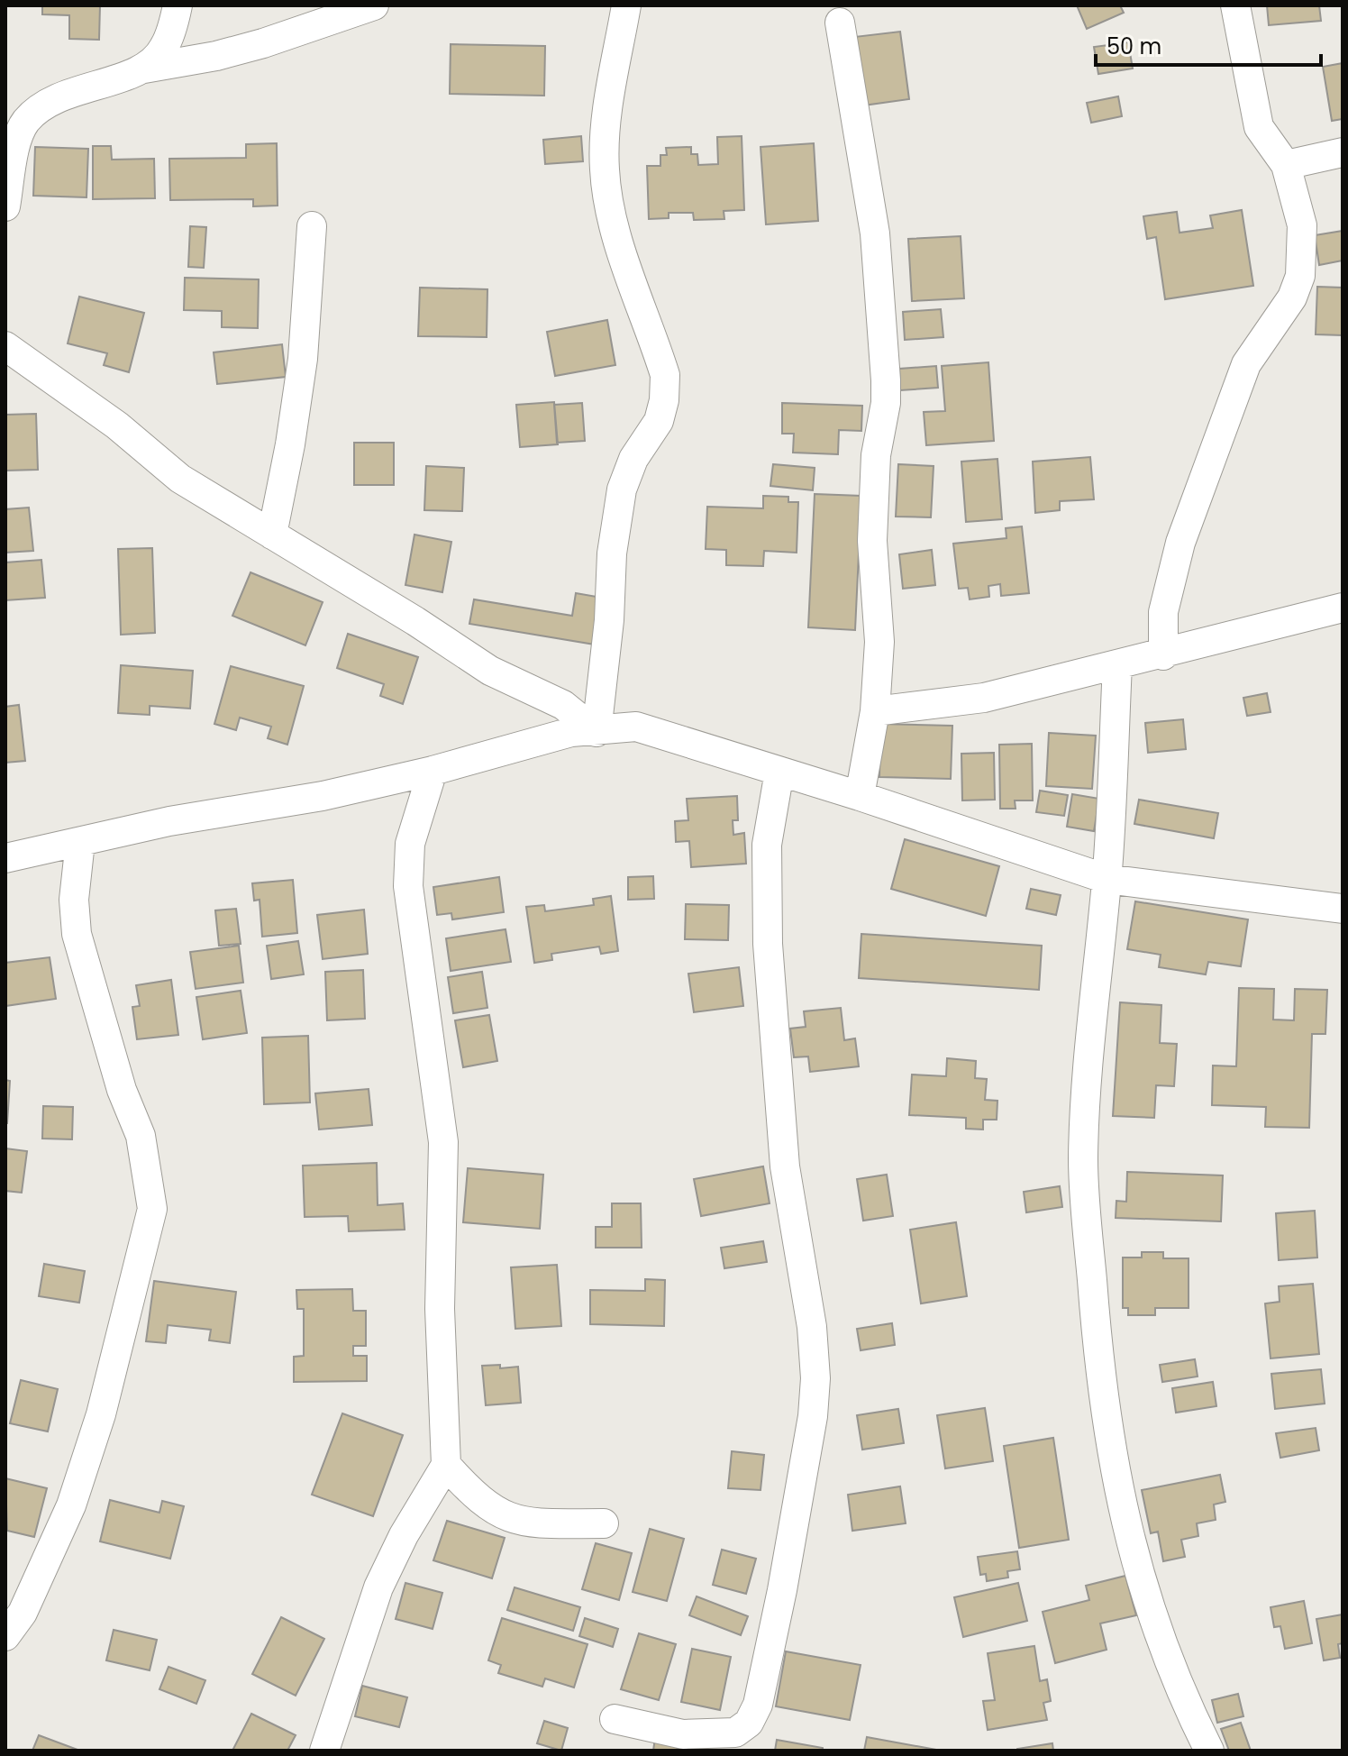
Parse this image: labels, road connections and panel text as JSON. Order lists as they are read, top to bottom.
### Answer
{
  "scale_bar": "50 m"
}
